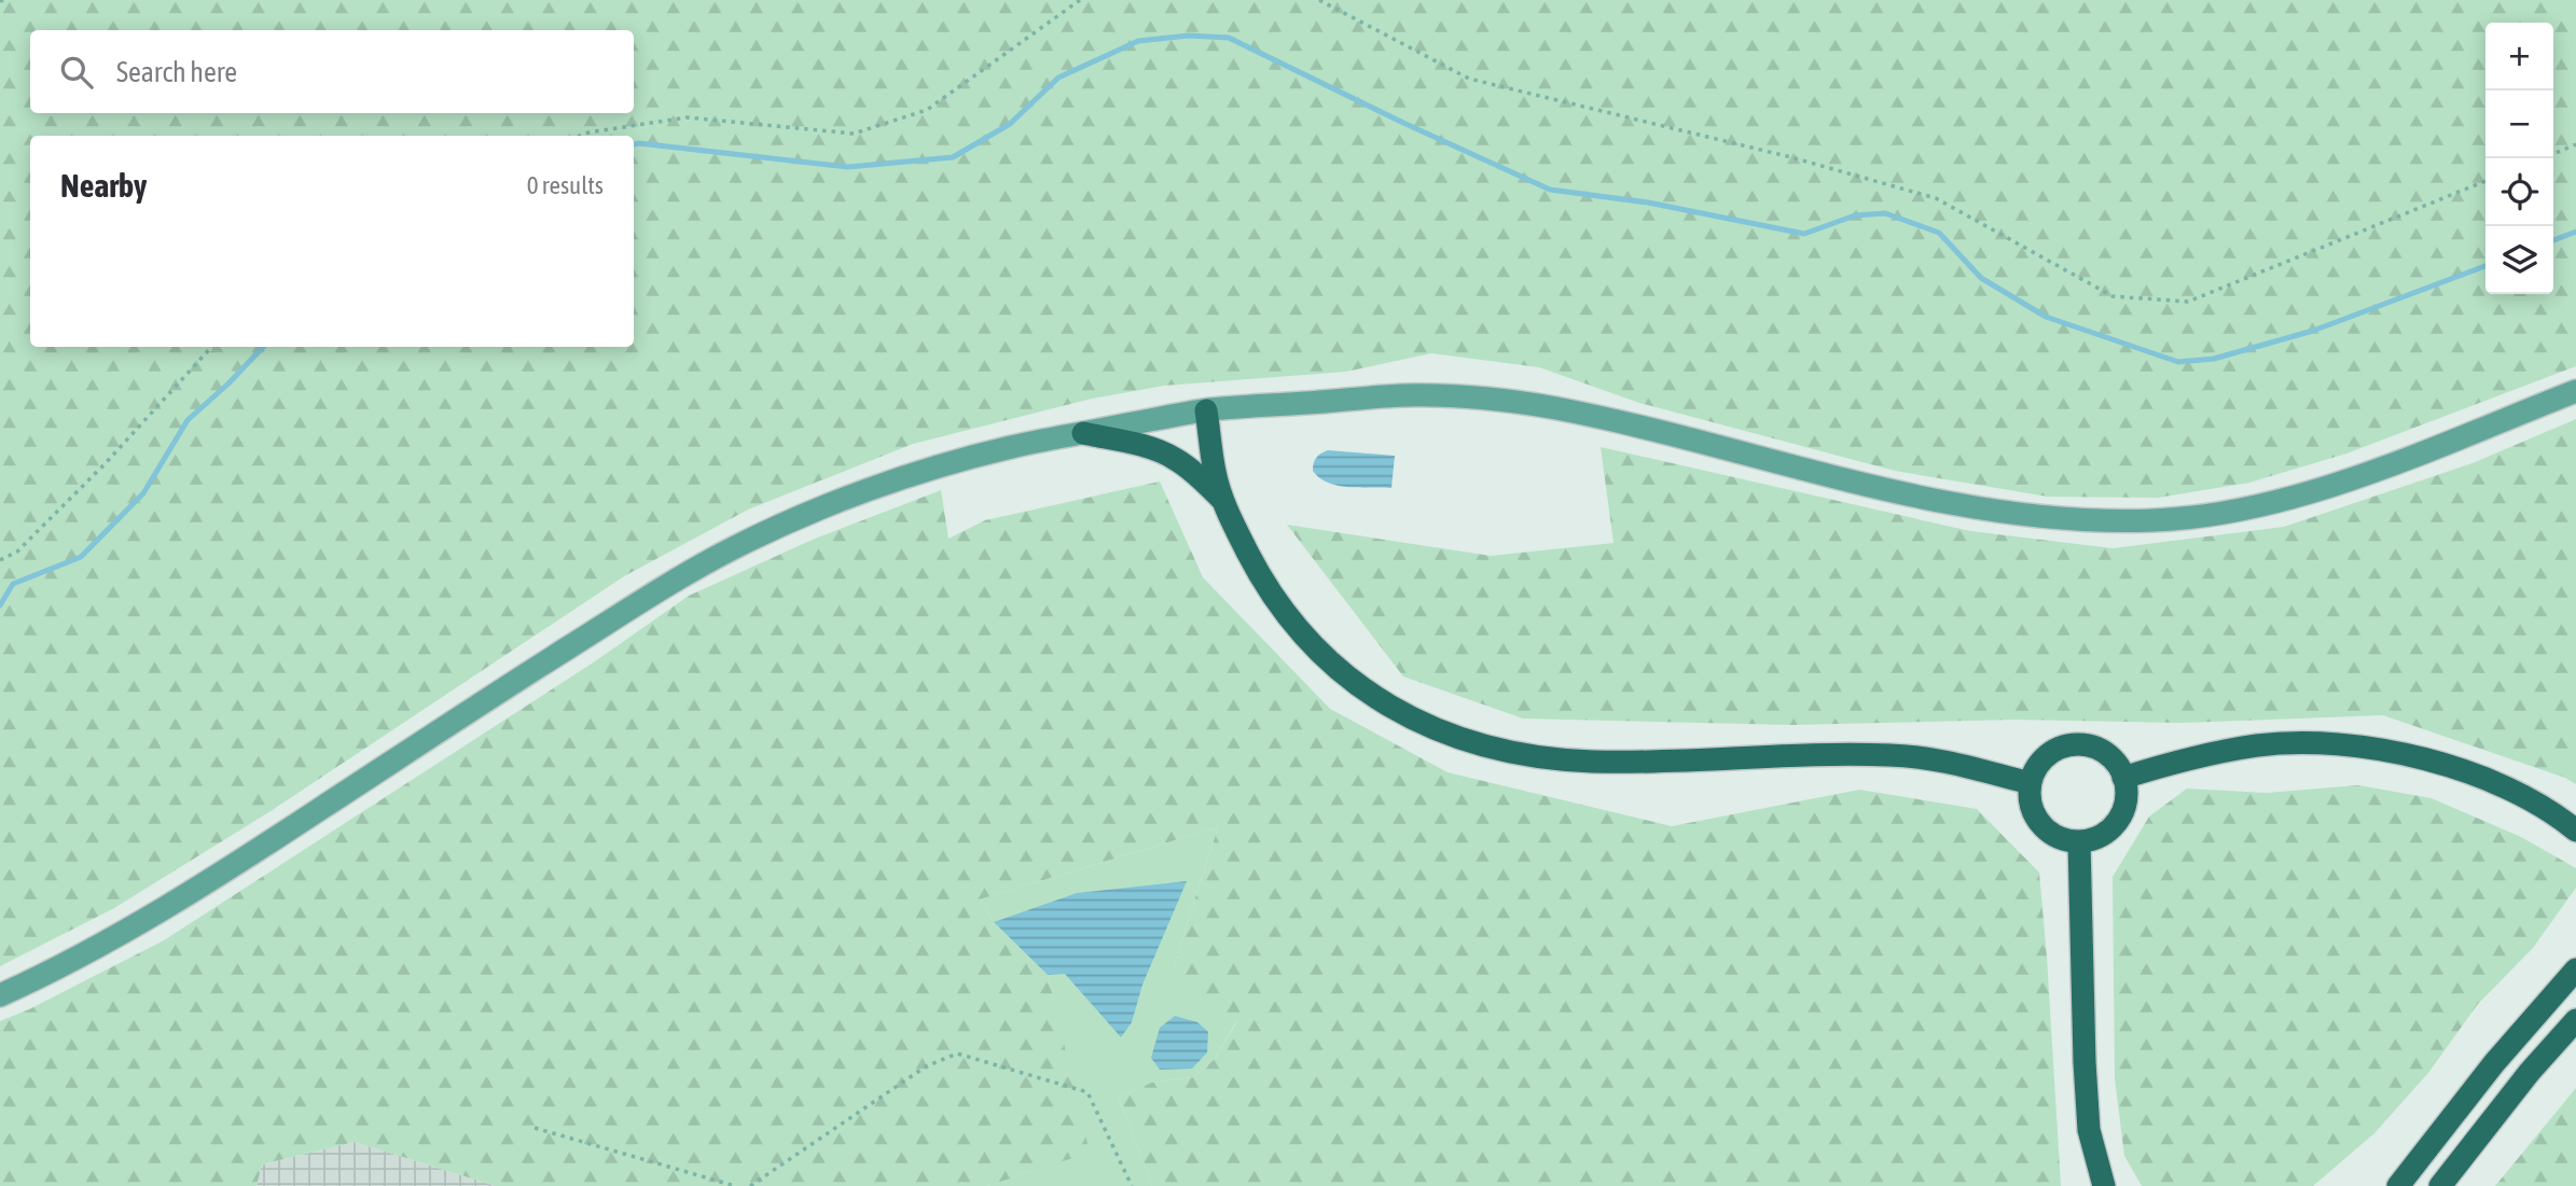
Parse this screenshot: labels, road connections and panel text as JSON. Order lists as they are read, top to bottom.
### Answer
{
  "page": {
    "map_buttons": ["+", "−"],
    "search": "Search here",
    "heading": ["Nearby", "0 results"]
  }
}
